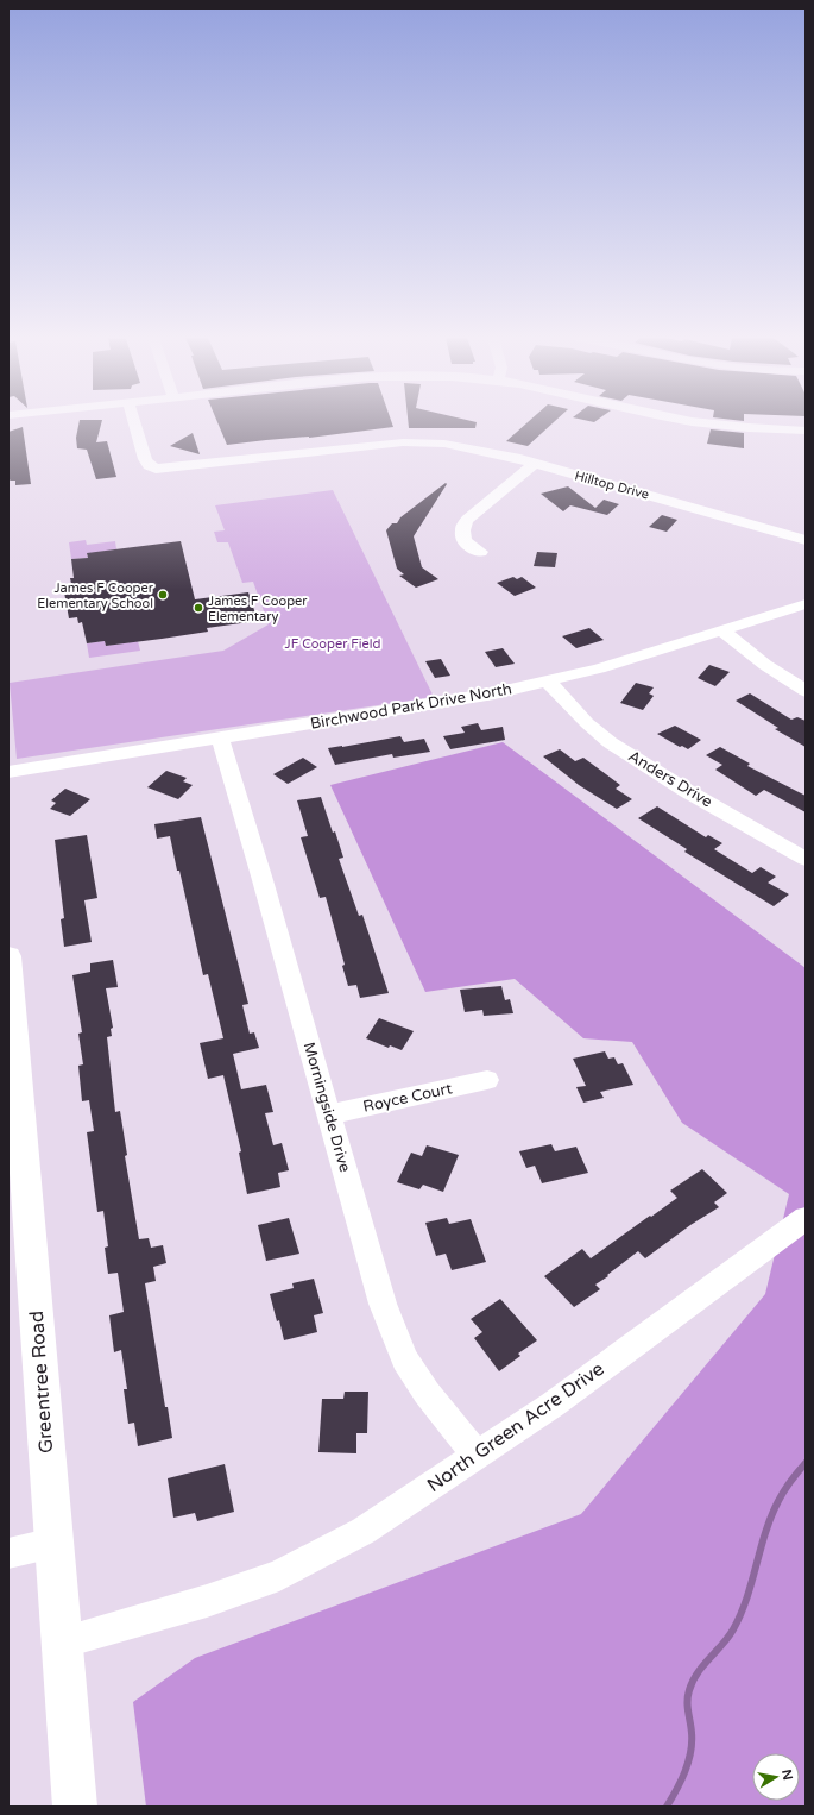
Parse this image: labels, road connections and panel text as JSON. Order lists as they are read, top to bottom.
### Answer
{
  "streets": {
    "main road": ["Greentree Road"],
    "street": [
      "Hilltop Drive",
      "Birchwood Park Drive North",
      "Anders Drive",
      "Royce Court",
      "Morningside Drive",
      "North Green Acre Drive"
    ]
  },
  "crossings": [
    ["Birchwood Park Drive North", "Anders Drive"],
    ["Birchwood Park Drive North", "Morningside Drive"],
    ["Royce Court", "Morningside Drive"],
    ["Morningside Drive", "North Green Acre Drive"],
    ["Greentree Road", "North Green Acre Drive"]
  ],
  "parks": ["JF Cooper Field"],
  "places": ["James F Cooper Elementary School", "James F Cooper Elementary"],
  "north": "right"
}
